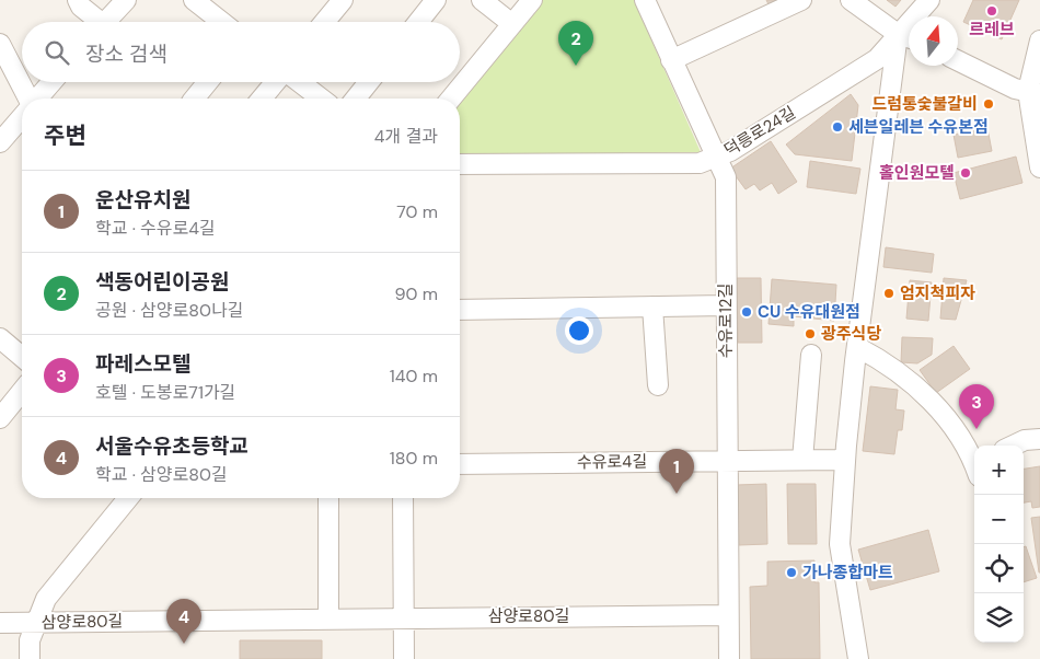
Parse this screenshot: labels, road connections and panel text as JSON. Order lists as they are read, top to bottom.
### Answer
{
  "streets": {
    "street": [
      "덕릉로24길",
      "수유로12길",
      "수유로4길",
      "삼양로80길"
    ]
  },
  "crossings": [
    ["덕릉로24길", "수유로12길"],
    ["수유로12길", "수유로4길"],
    ["수유로12길", "삼양로80길"]
  ],
  "places": [
    "르레브",
    "드럼통숯불갈비",
    "세븐일레븐 수유본점",
    "홀인원모텔",
    "엄지척피자",
    "CU 수유대원점",
    "광주식당",
    "가나종합마트"
  ],
  "north": "top",
  "page": {
    "pins": [
      "2",
      "3",
      "1",
      "4"
    ],
    "search": "장소 검색",
    "heading": ["주변", "4개 결과"],
    "list": [
      {
        "mark": "1",
        "name": "운산유치원",
        "note": "학교 · 수유로4길",
        "value": "70 m"
      },
      {
        "mark": "2",
        "name": "색동어린이공원",
        "note": "공원 · 삼양로80나길",
        "value": "90 m"
      },
      {
        "mark": "3",
        "name": "파레스모텔",
        "note": "호텔 · 도봉로71가길",
        "value": "140 m"
      },
      {
        "mark": "4",
        "name": "서울수유초등학교",
        "note": "학교 · 삼양로80길",
        "value": "180 m"
      }
    ],
    "map_buttons": ["+", "−"]
  }
}
